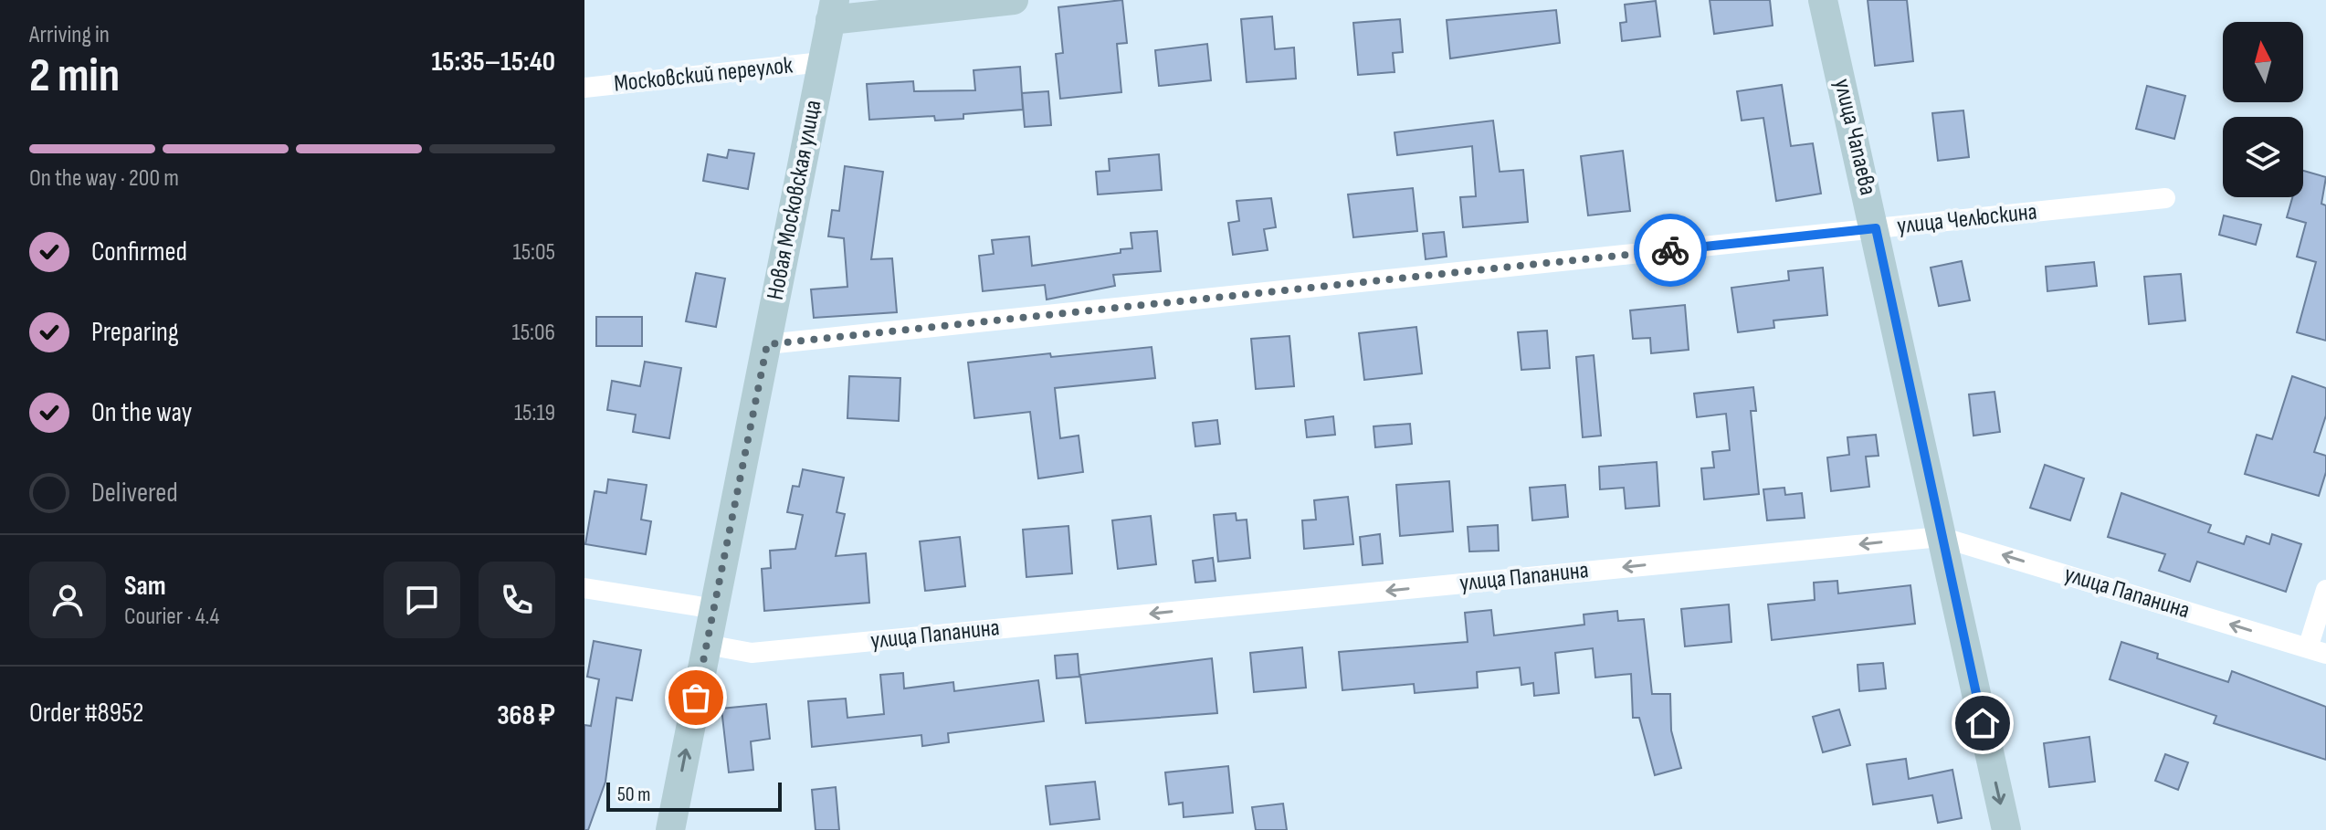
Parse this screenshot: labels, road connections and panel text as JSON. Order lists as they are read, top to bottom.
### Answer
{
  "streets": {
    "street": [
      "Московский переулок",
      "улица Чапаева",
      "Новая Московская улица",
      "улица Челюскина",
      "улица Папанина"
    ]
  },
  "crossings": [
    ["Московский переулок", "Новая Московская улица"],
    ["улица Чапаева", "улица Челюскина"],
    ["улица Чапаева", "улица Папанина"],
    ["Новая Московская улица", "улица Челюскина"],
    ["Новая Московская улица", "улица Папанина"]
  ],
  "one_way": ["улица Чапаева", "улица Папанина"],
  "scale_bar": "50 m",
  "north": "top",
  "page": {
    "heading": ["2 min", "Arriving in", "15:35–15:40"],
    "panel": [
      "Sam",
      "Courier · 4.4",
      "Order #8952",
      "368 ₽"
    ],
    "bar": "On the way · 200 m",
    "list": [
      ["Confirmed", "15:05"],
      ["Preparing", "15:06"],
      ["On the way", "15:19"],
      "Delivered"
    ],
    "scale": "50 m"
  }
}
